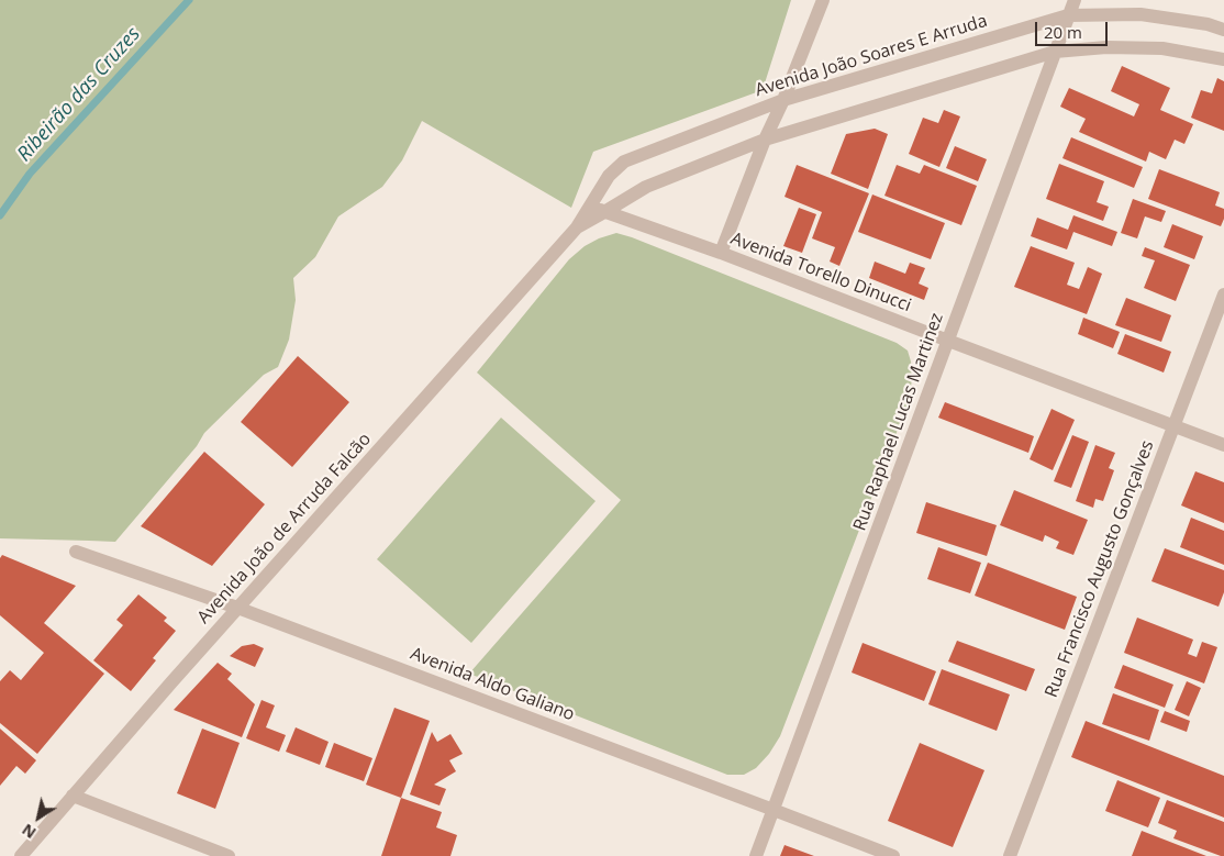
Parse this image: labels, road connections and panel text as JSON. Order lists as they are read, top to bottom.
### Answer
{
  "streets": {
    "street": [
      "Avenida João Soares E Arruda",
      "Avenida Torello Dinucci",
      "Rua Raphael Lucas Martinez",
      "Avenida João de Arruda Falcão",
      "Rua Francisco Augusto Gonçalves",
      "Avenida Aldo Galiano"
    ]
  },
  "crossings": [
    ["Avenida João Soares E Arruda", "Avenida Torello Dinucci"],
    ["Avenida João Soares E Arruda", "Rua Raphael Lucas Martinez"],
    ["Avenida João Soares E Arruda", "Avenida João de Arruda Falcão"],
    ["Avenida Torello Dinucci", "Rua Raphael Lucas Martinez"],
    ["Avenida Torello Dinucci", "Rua Francisco Augusto Gonçalves"],
    ["Rua Raphael Lucas Martinez", "Avenida Aldo Galiano"],
    ["Avenida João de Arruda Falcão", "Avenida Aldo Galiano"]
  ],
  "water": ["Ribeirão das Cruzes"],
  "scale_bar": "20 m",
  "north": "bottom left"
}
